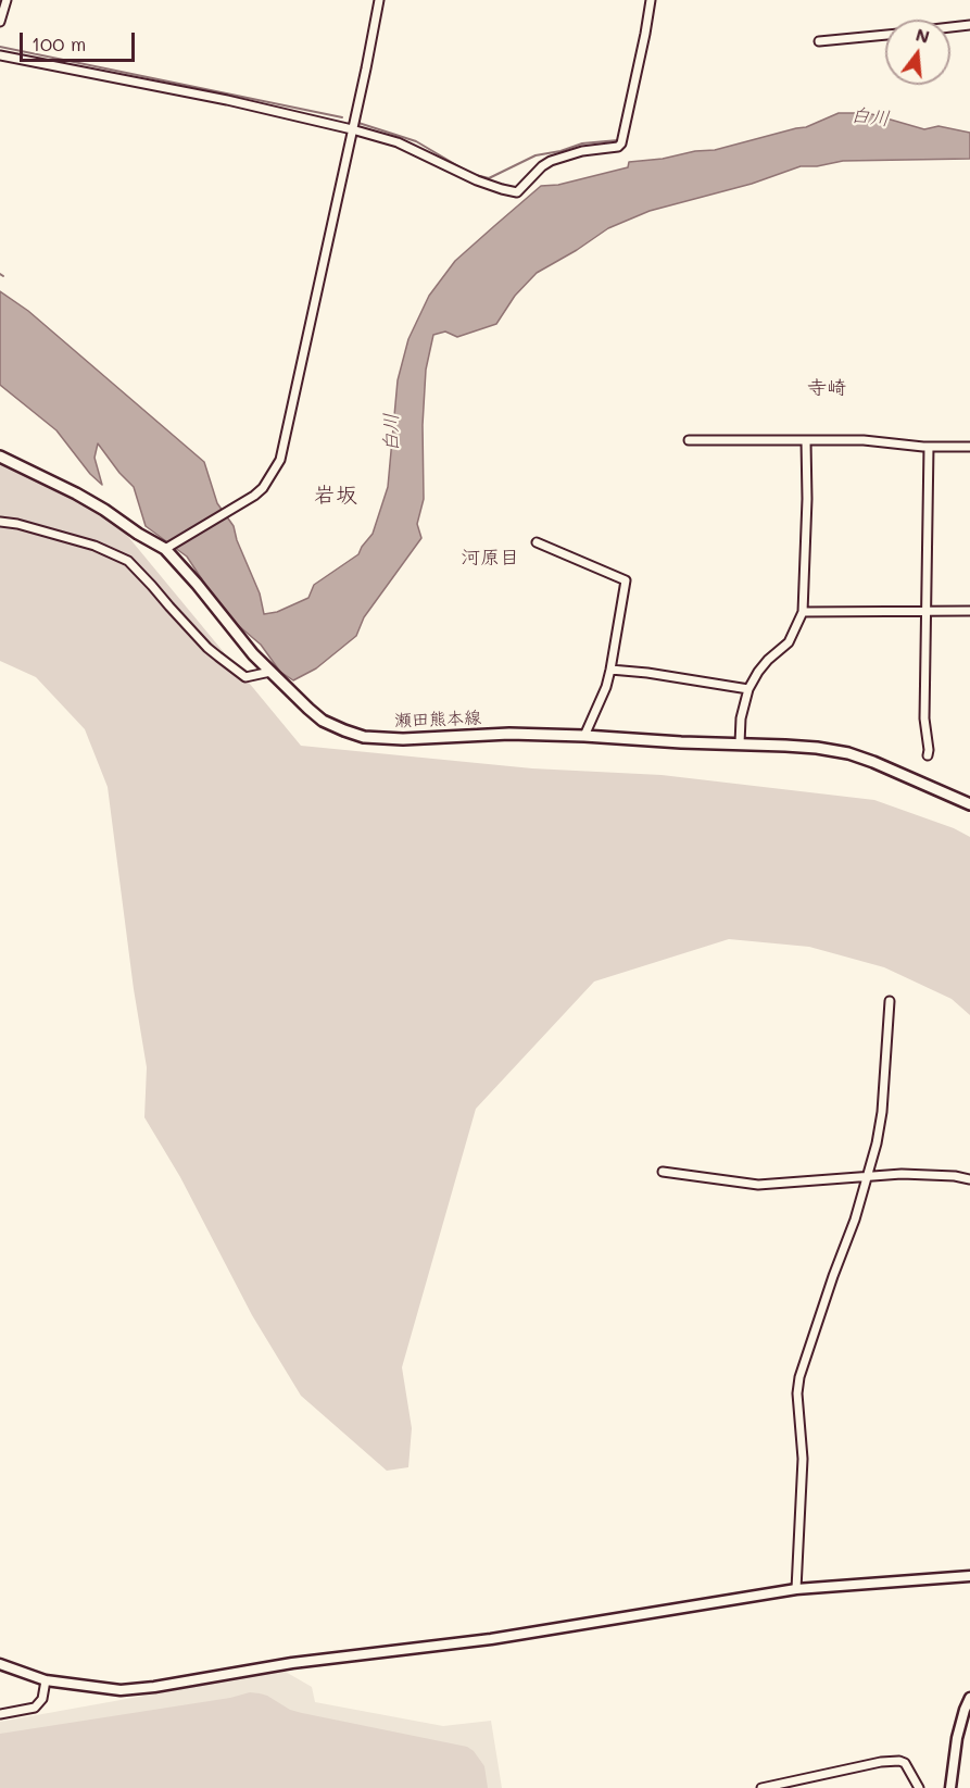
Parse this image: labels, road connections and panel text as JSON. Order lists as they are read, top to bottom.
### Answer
{
  "streets": {
    "main road": ["瀬田熊本線"]
  },
  "districts": ["寺崎", "岩坂", "河原目"],
  "water": ["白川"],
  "scale_bar": "100 m",
  "north": "top"
}
